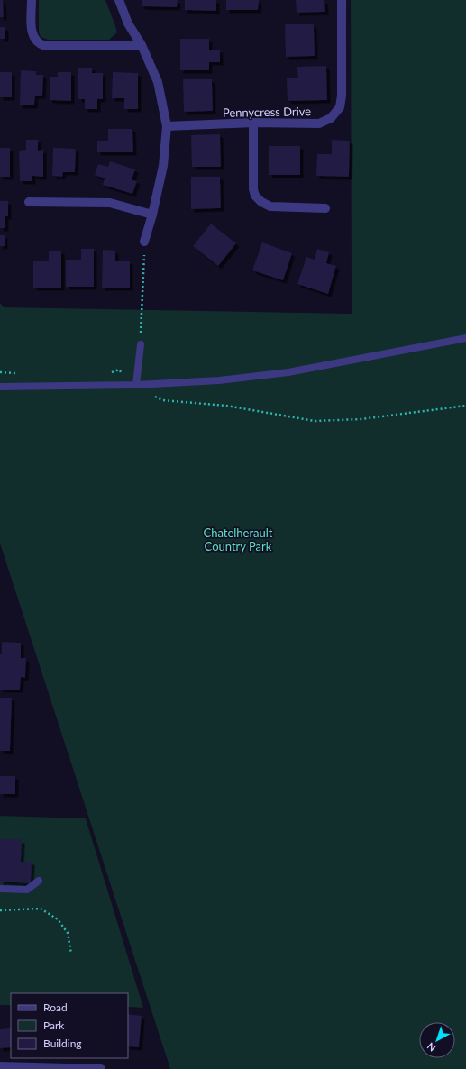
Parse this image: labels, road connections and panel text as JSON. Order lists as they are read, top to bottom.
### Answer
{
  "streets": {
    "street": ["Pennycress Drive"]
  },
  "parks": ["Chatelherault Country Park"],
  "legend": ["Road", "Park", "Building"],
  "north": "bottom left"
}
